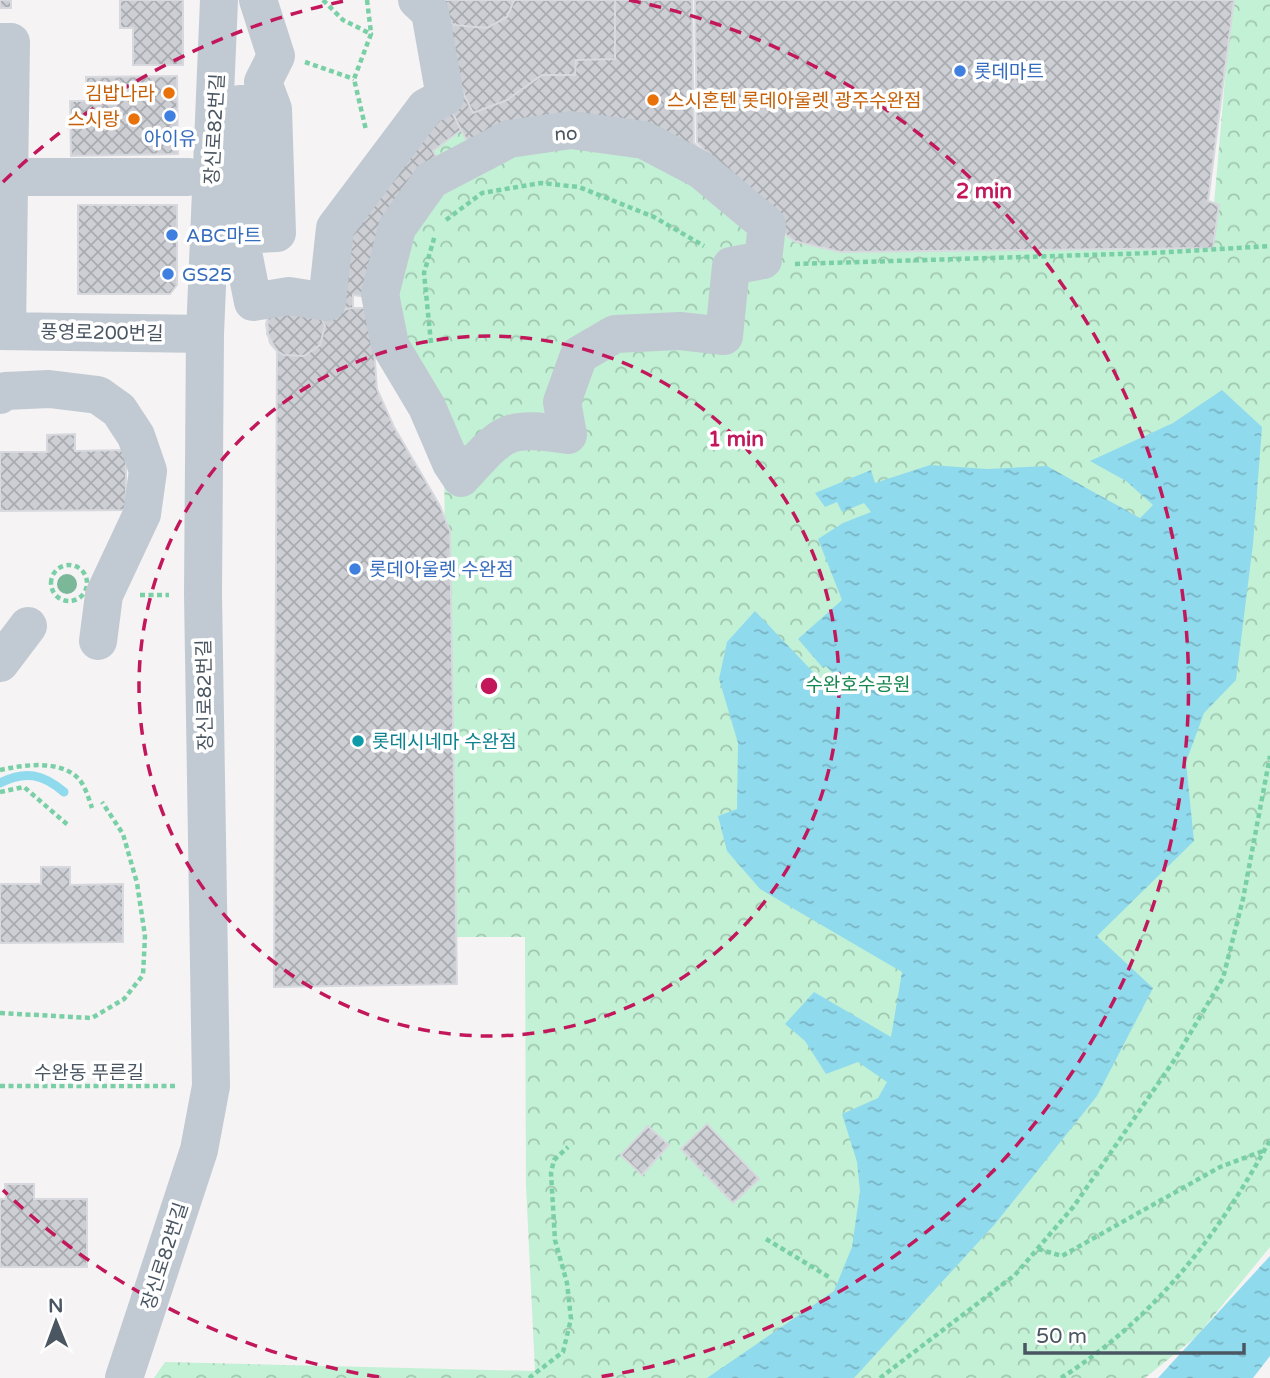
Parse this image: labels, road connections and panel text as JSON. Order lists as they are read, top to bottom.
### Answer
{
  "streets": {
    "street": ["장신로82번길", "no", "풍영로200번길"],
    "path": ["수완동 푸른길"]
  },
  "crossings": [
    ["장신로82번길", "풍영로200번길"]
  ],
  "parks": ["수완호수공원"],
  "places": [
    "롯데마트",
    "김밥나라",
    "스시혼텐 롯데아울렛 광주수완점",
    "아이유",
    "스시랑",
    "ABC마트",
    "GS25",
    "롯데아울렛 수완점",
    "롯데시네마 수완점"
  ],
  "scale_bar": "50 m",
  "north": "top",
  "rings": ["2 min", "1 min"]
}
